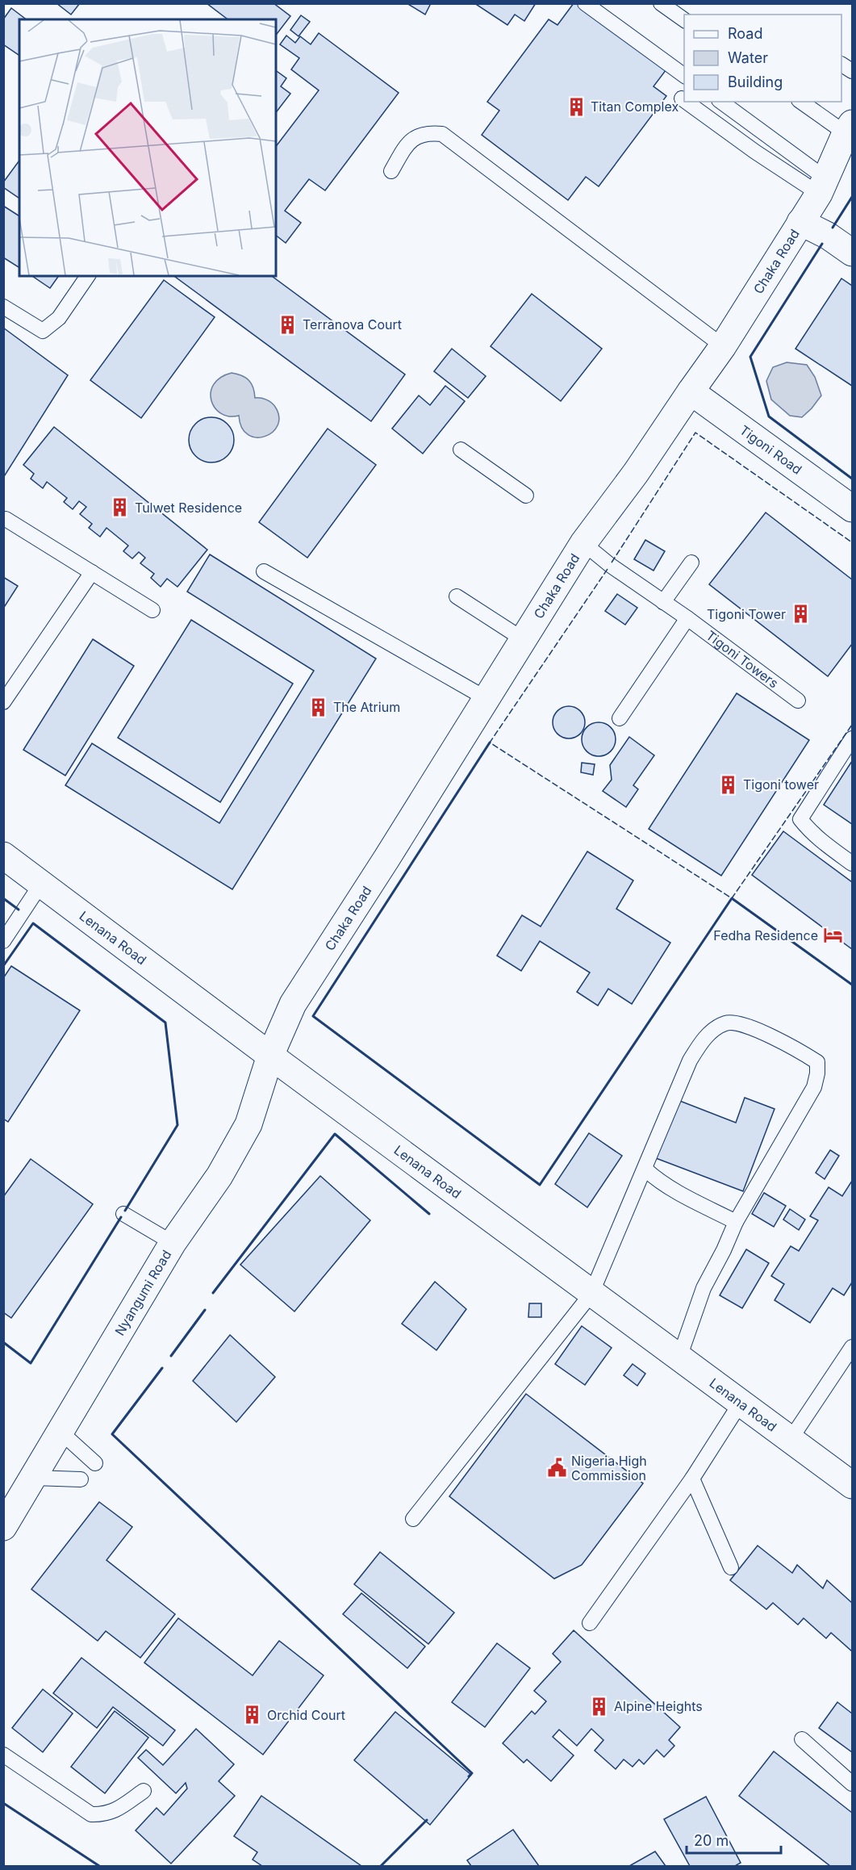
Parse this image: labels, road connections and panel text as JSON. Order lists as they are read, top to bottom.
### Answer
{
  "streets": {
    "street": [
      "Chaka Road",
      "Tigoni Road",
      "Lenana Road",
      "Nyangumi Road"
    ],
    "lane": ["Tigoni Towers"]
  },
  "crossings": [
    ["Chaka Road", "Tigoni Road"],
    ["Chaka Road", "Tigoni Towers"],
    ["Chaka Road", "Lenana Road"],
    ["Chaka Road", "Nyangumi Road"],
    ["Lenana Road", "Nyangumi Road"]
  ],
  "places": {
    "building": [
      "Titan Complex",
      "Terranova Court",
      "Tulwet Residence",
      "Tigoni Tower",
      "The Atrium",
      "Tigoni tower",
      "Alpine Heights",
      "Orchid Court"
    ],
    "hotel": ["Fedha Residence"],
    "public building": ["Nigeria High Commission"]
  },
  "legend": ["Road", "Water", "Building"],
  "scale_bar": "20 m"
}
